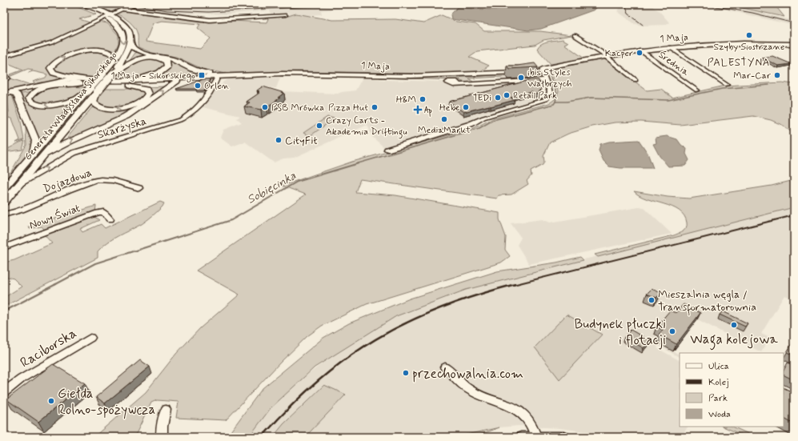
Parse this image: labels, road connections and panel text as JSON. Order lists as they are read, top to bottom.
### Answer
{
  "streets": {
    "main road": ["1 Maja", "Generała Władysława Sikorskiego"],
    "street": [
      "Średnia",
      "Skarżyska",
      "Dojazdowa",
      "Nowy Świat",
      "Raciborska"
    ]
  },
  "crossings": [
    ["1 Maja", "Średnia"],
    ["1 Maja", "Skarżyska"],
    ["Generała Władysława Sikorskiego", "Skarżyska"]
  ],
  "one_way": ["Skarżyska"],
  "districts": ["PALESTYNA"],
  "water": ["Sobięcinka"],
  "places": {
    "other": [
      "Szyby Siostrzane",
      "Kacper",
      "Mar-Car",
      "ibis Styles Wałbrzych",
      "Orlen",
      "Retail Park",
      "TEDi",
      "H&M",
      "PSB Mrówka",
      "Pizza Hut",
      "Hebe",
      "MediaMarkt",
      "Crazy Carts - Akademia Driftingu",
      "CityFit",
      "Mieszalnia węgla / Transformatorownia",
      "Waga kolejowa",
      "Budynek płuczki i flotacji",
      "przechowalnia.com",
      "Giełda Rolno-spożywcza"
    ],
    "transit": ["1 Maja - Sikorskiego"],
    "health": ["Ap"]
  },
  "legend": [
    "Ulica",
    "Kolej",
    "Park",
    "Woda"
  ]
}
